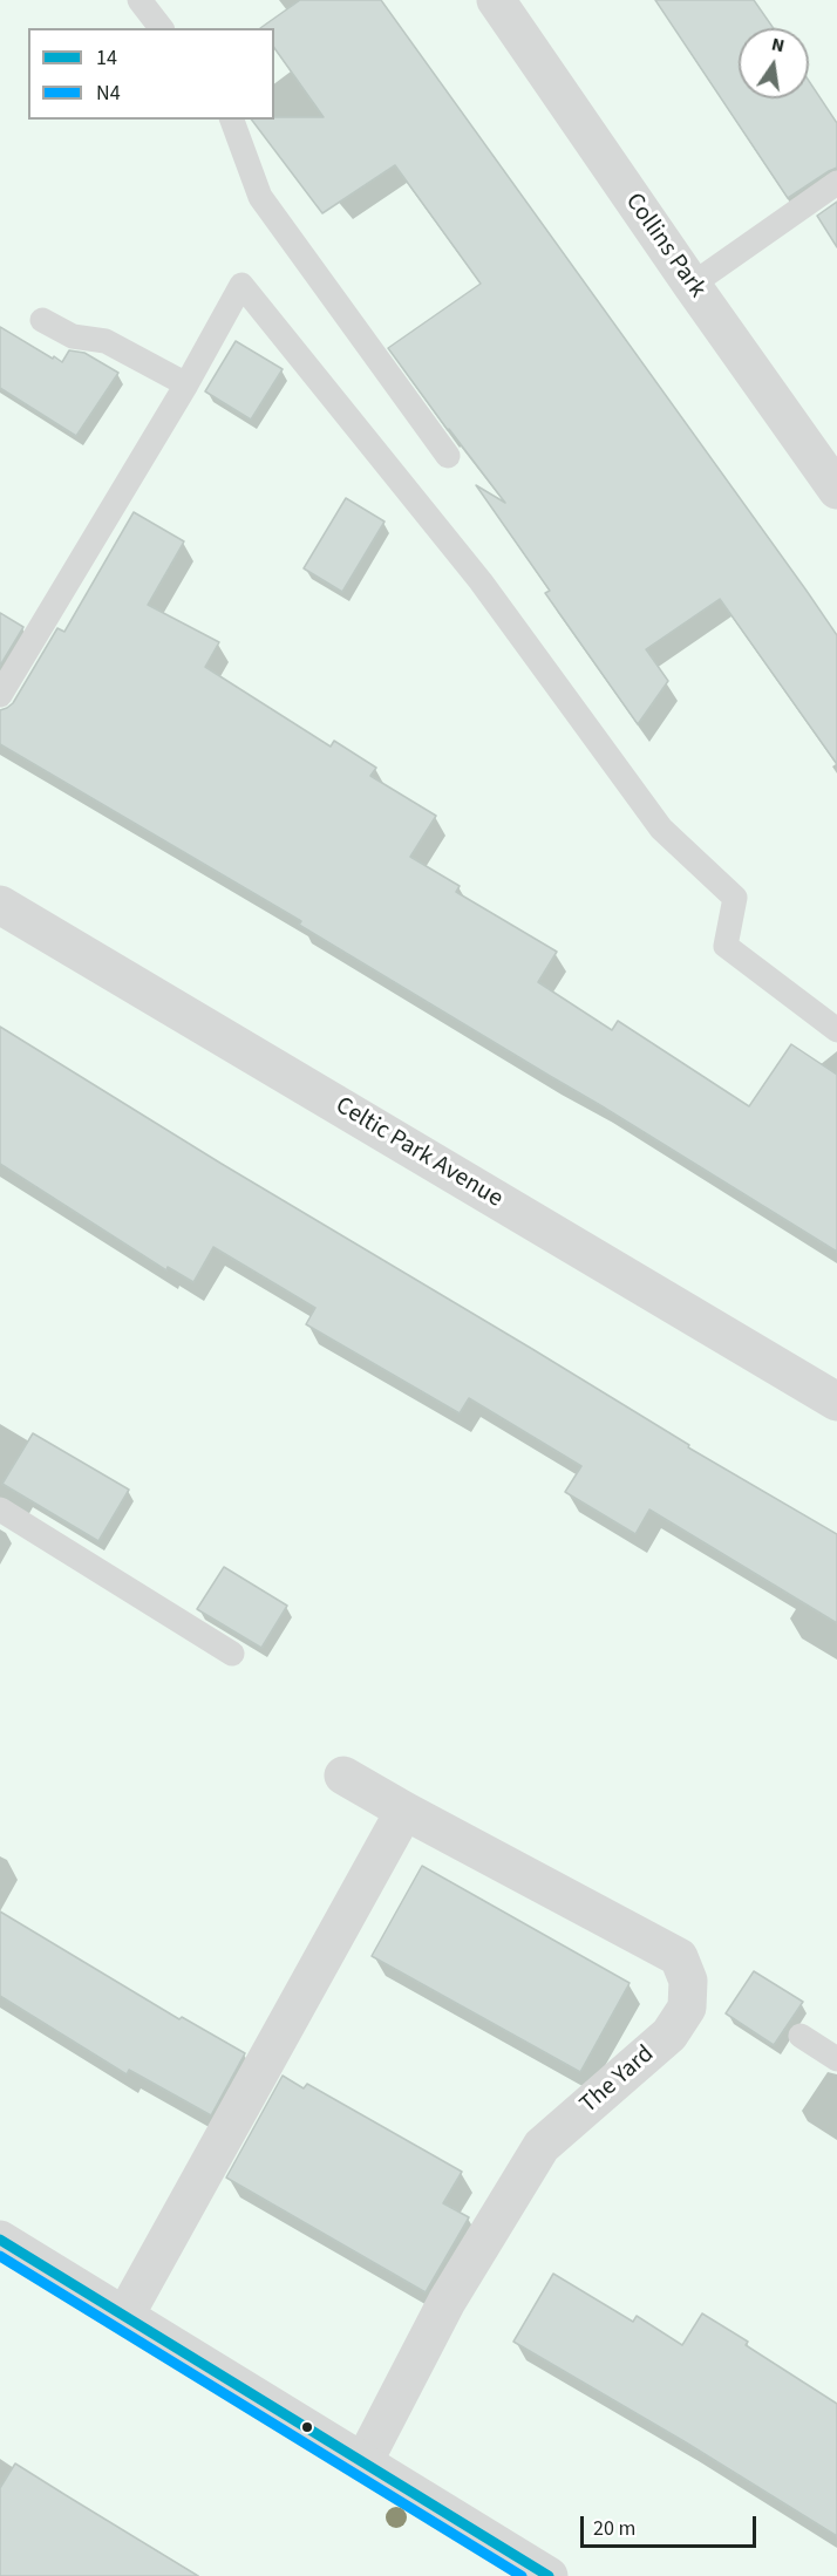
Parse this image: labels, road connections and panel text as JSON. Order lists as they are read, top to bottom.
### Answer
{
  "streets": {
    "street": ["Collins Park", "Celtic Park Avenue", "The Yard"]
  },
  "lines": ["transit line 14", "transit line N4"],
  "legend": ["14", "N4"],
  "scale_bar": "20 m",
  "north": "top"
}
